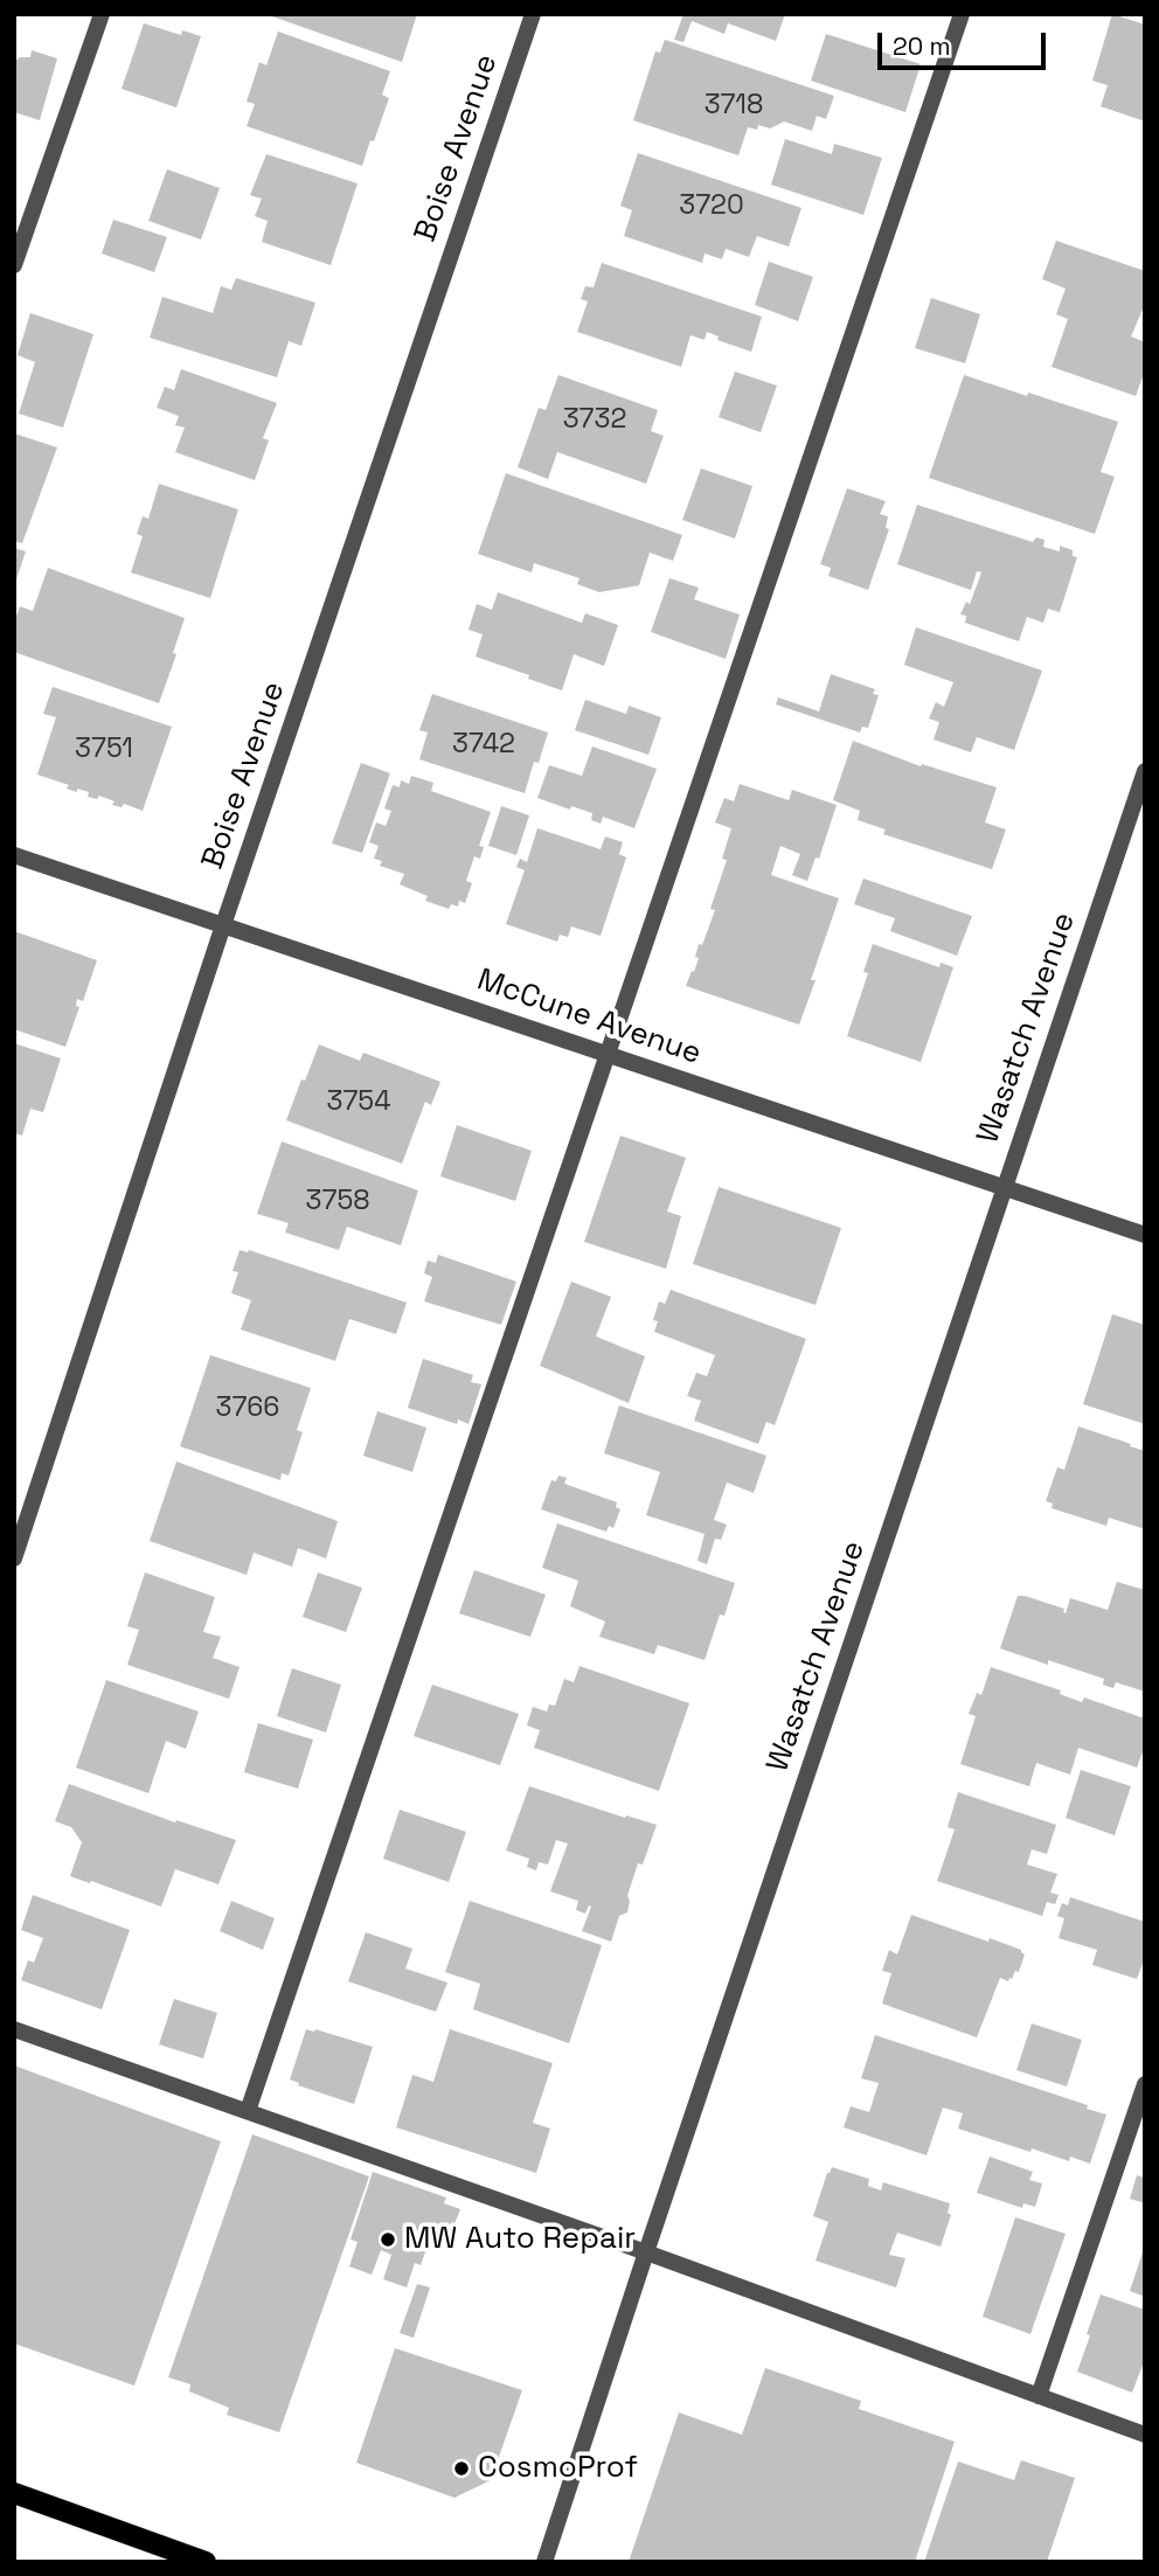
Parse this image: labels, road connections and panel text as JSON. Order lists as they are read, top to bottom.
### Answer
{
  "streets": {
    "street": ["Boise Avenue", "McCune Avenue", "Wasatch Avenue"]
  },
  "crossings": [
    ["Boise Avenue", "McCune Avenue"],
    ["McCune Avenue", "Wasatch Avenue"]
  ],
  "places": ["MW Auto Repair", "CosmoProf"],
  "house_numbers": [
    "3718",
    "3720",
    "3732",
    "3742",
    "3751",
    "3754",
    "3758",
    "3766"
  ],
  "scale_bar": "20 m"
}
